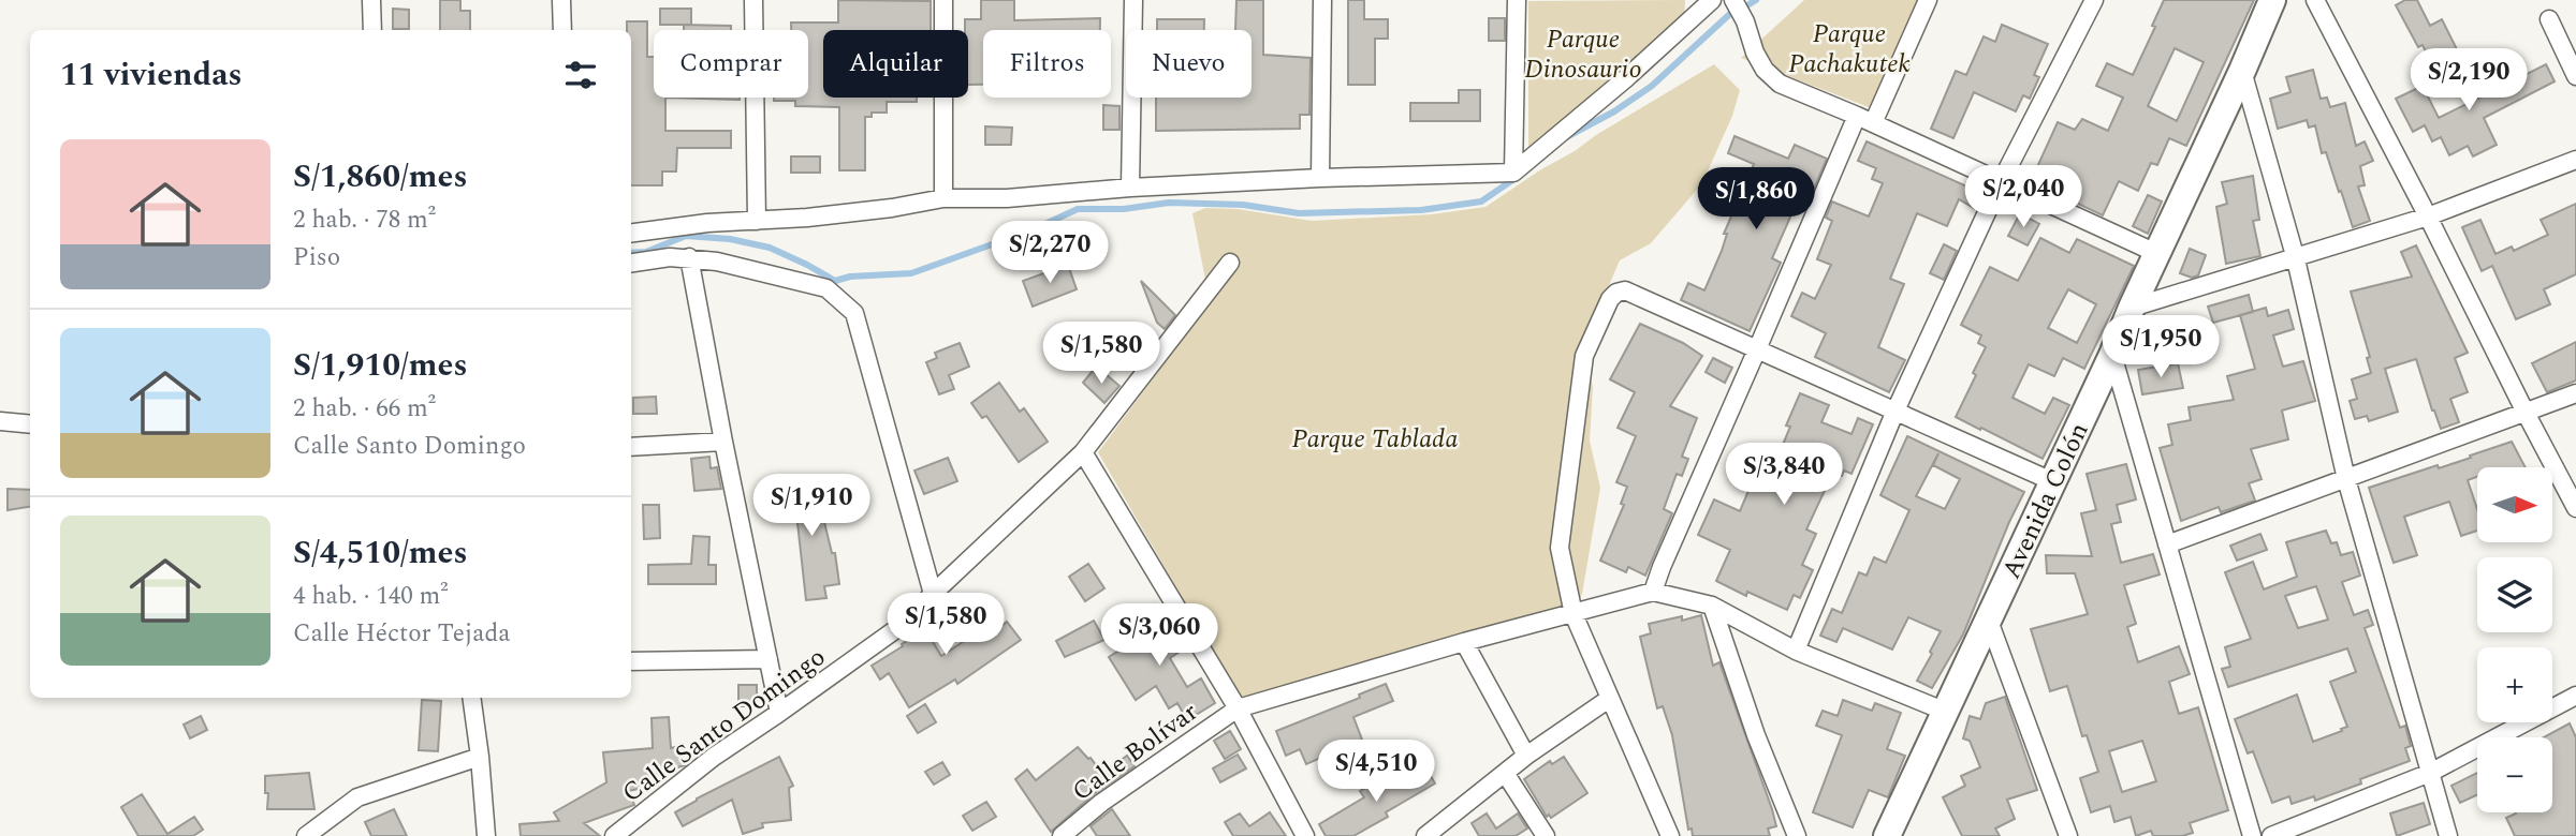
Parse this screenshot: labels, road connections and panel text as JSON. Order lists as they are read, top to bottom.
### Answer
{
  "streets": {
    "main road": ["Avenida Colón"],
    "street": ["Calle Santo Domingo", "Calle Bolívar"]
  },
  "parks": ["Parque Pachakutek", "Parque Dinosaurio", "Parque Tablada"],
  "north": "right",
  "page": {
    "chip": [
      "Comprar",
      "Alquilar",
      "Filtros",
      "Nuevo"
    ],
    "heading": "11 viviendas",
    "price": [
      "S/2,190",
      "S/2,040",
      "S/1,860",
      "S/2,270",
      "S/1,950",
      "S/1,580",
      "S/3,840",
      "S/1,910",
      "S/1,580",
      "S/3,060",
      "S/4,510"
    ],
    "list": [
      {
        "name": "S/1,860/mes",
        "note": "2 hab. · 78 m² · Piso"
      },
      {
        "name": "S/1,910/mes",
        "note": "2 hab. · 66 m² · Calle Santo Domingo"
      },
      {
        "name": "S/4,510/mes",
        "note": "4 hab. · 140 m² · Calle Héctor Tejada"
      }
    ],
    "map_buttons": ["+", "−"]
  }
}
